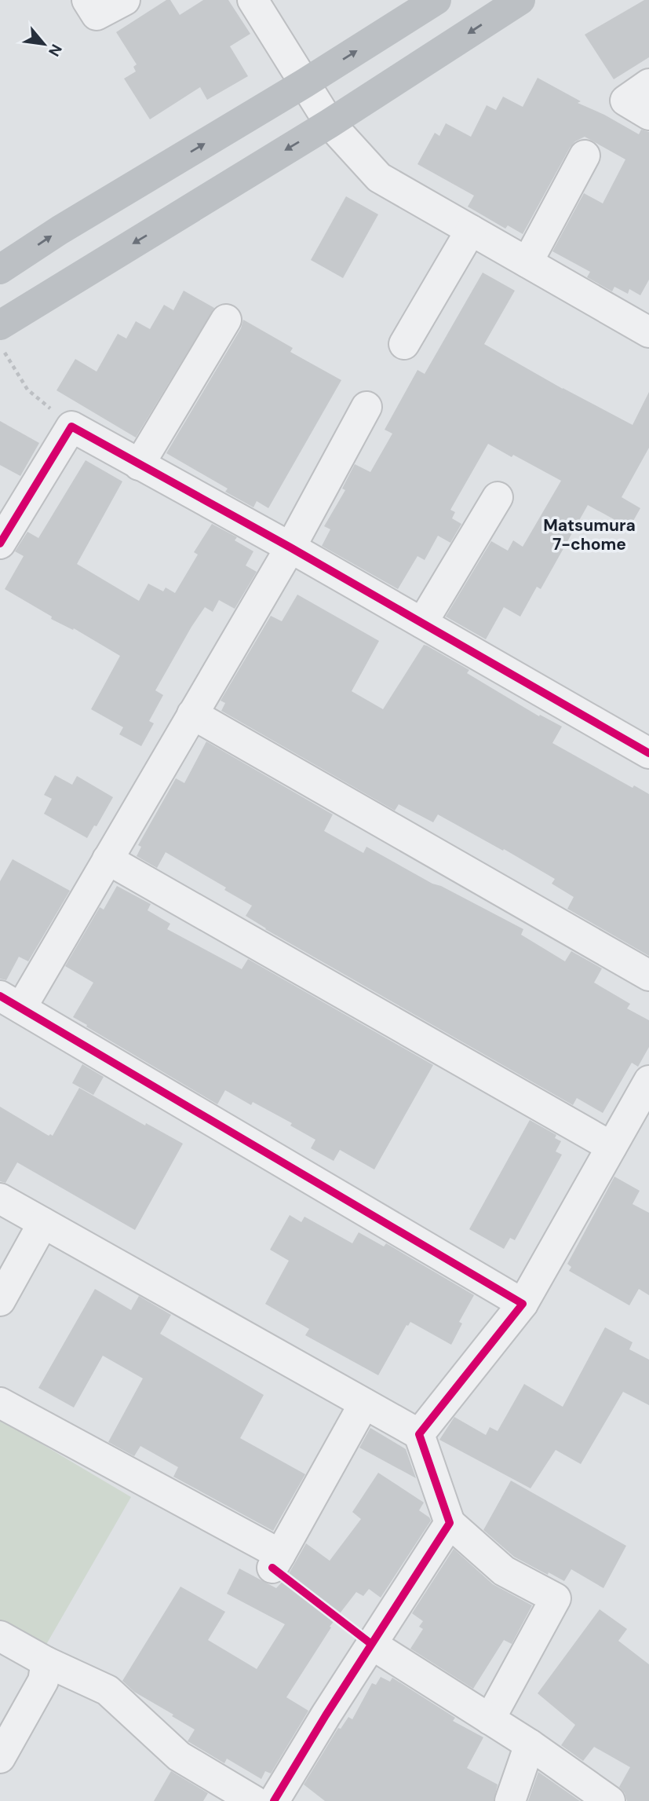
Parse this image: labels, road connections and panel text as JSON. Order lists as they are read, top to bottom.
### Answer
{
  "districts": ["Matsumura 7-chome"],
  "north": "bottom right"
}
